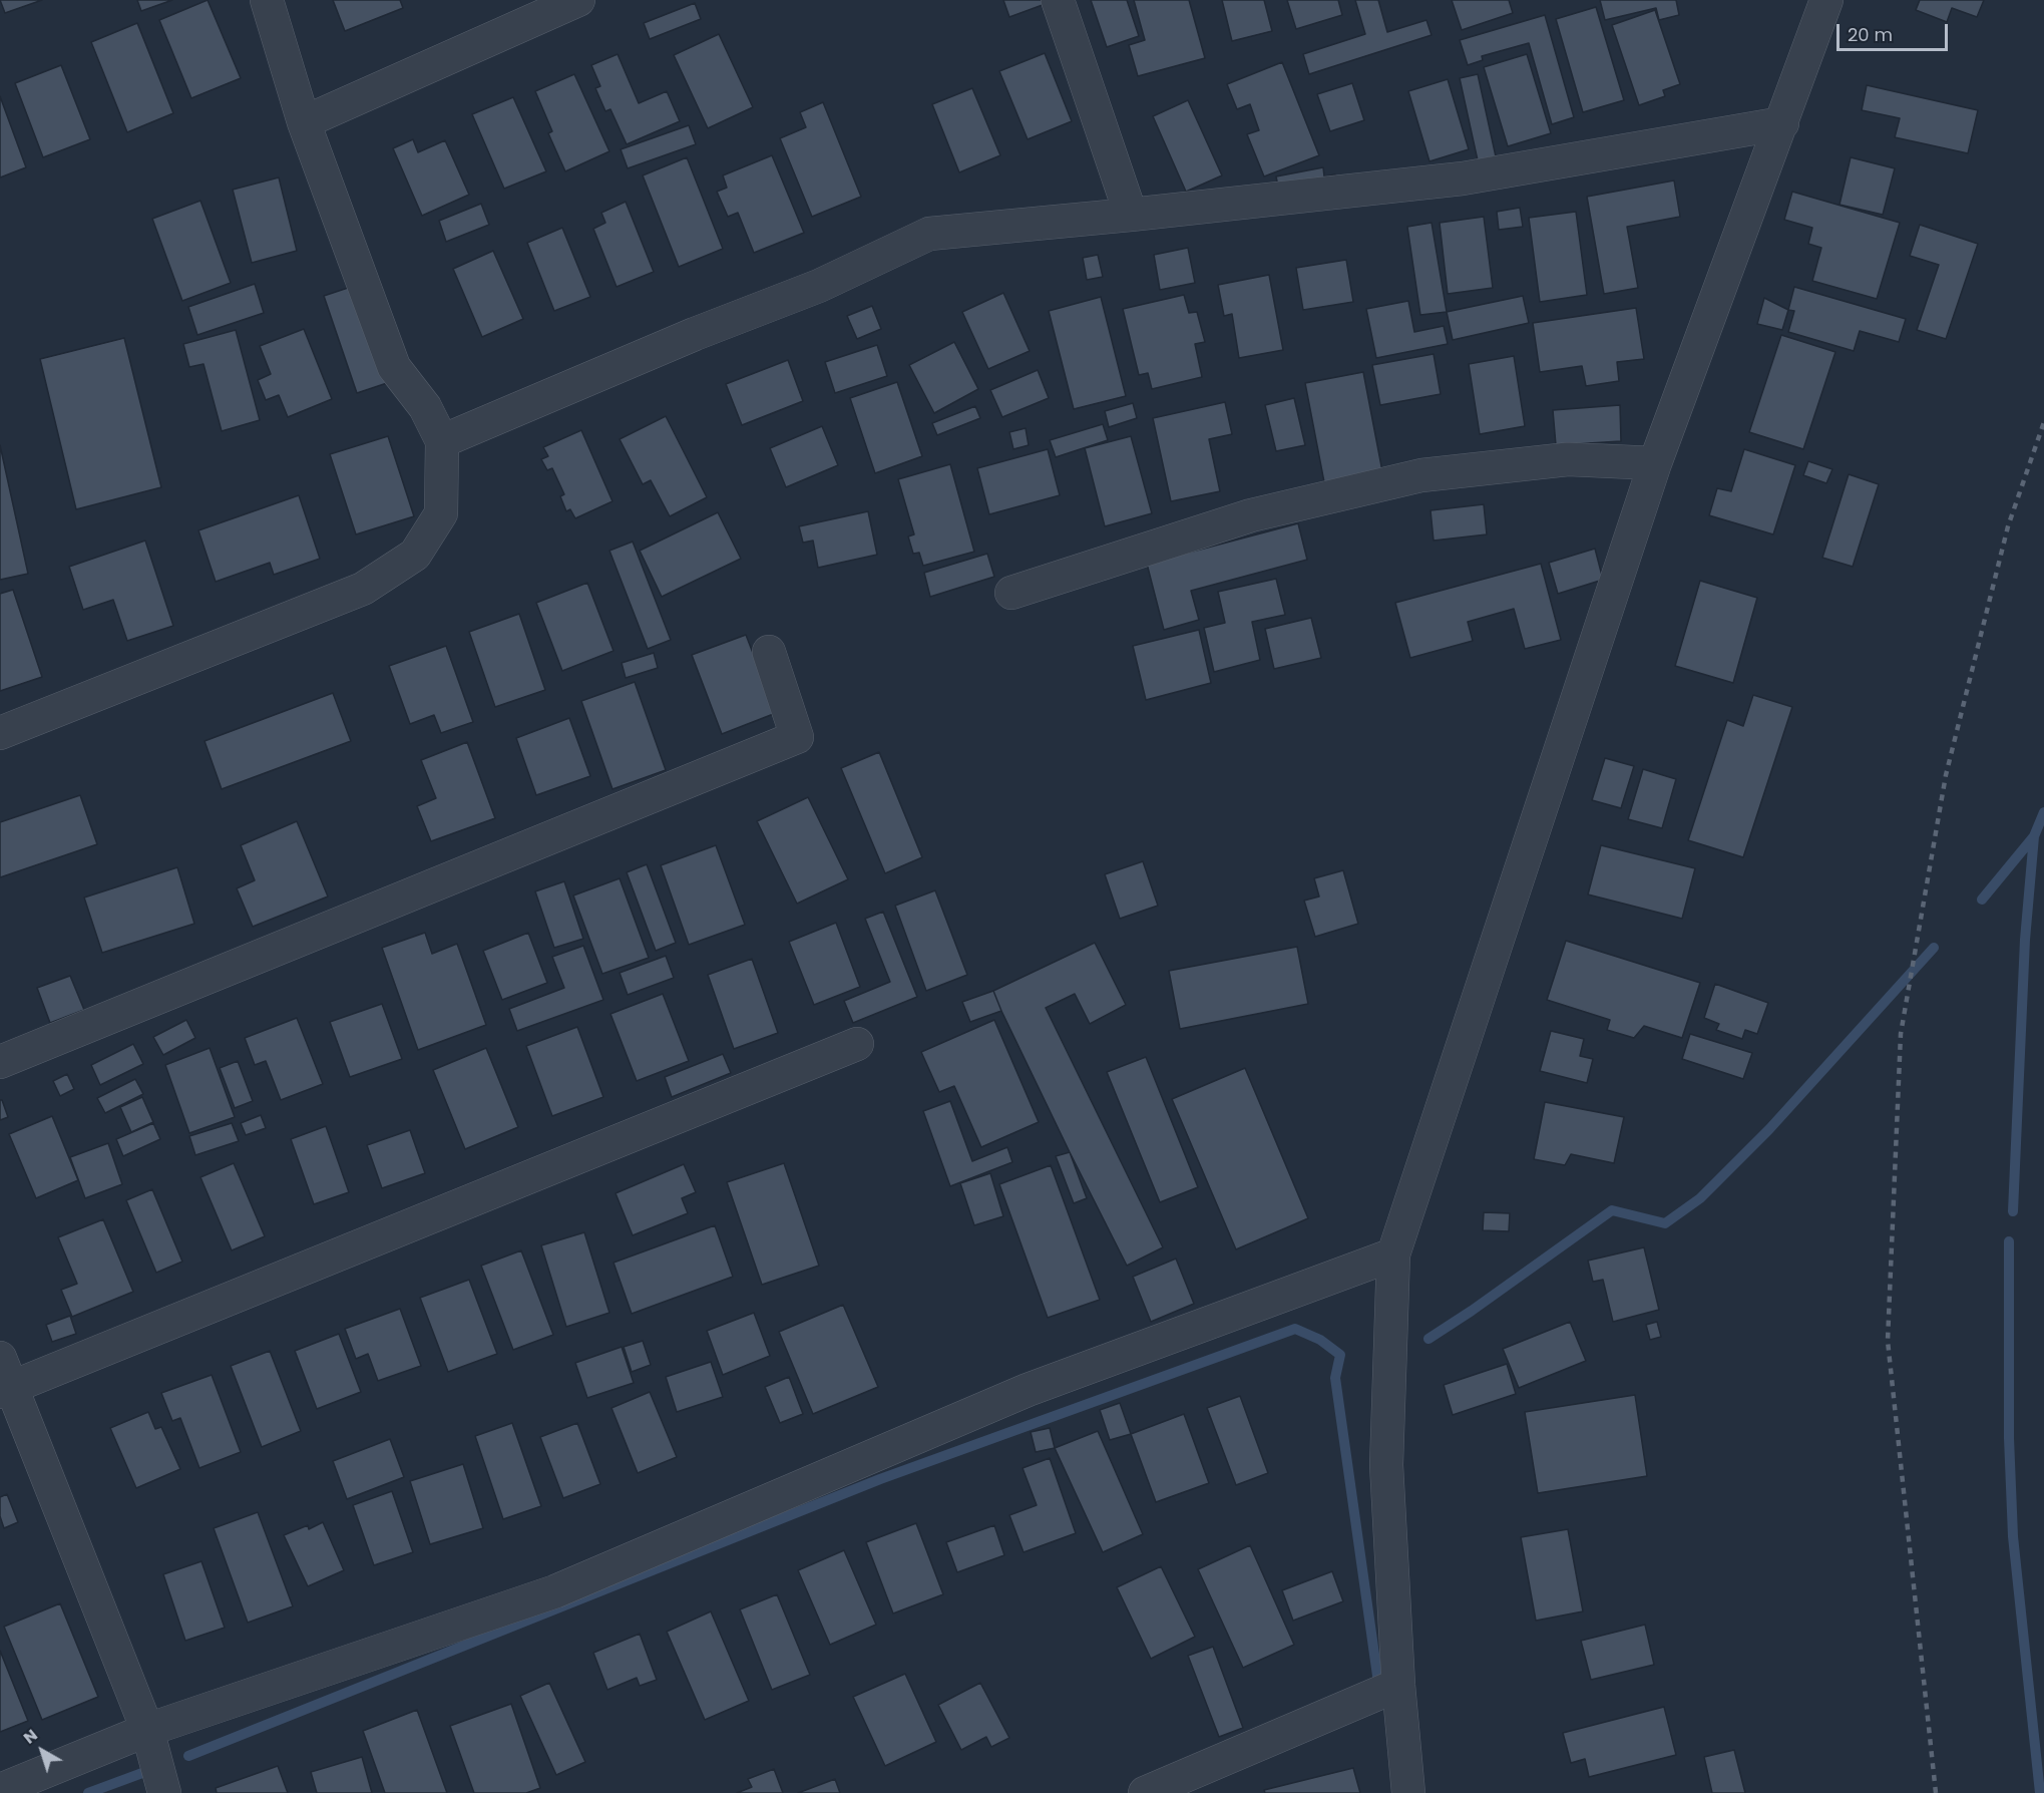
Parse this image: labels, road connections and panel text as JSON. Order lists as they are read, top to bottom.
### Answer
{
  "scale_bar": "20 m",
  "north": "top left"
}
